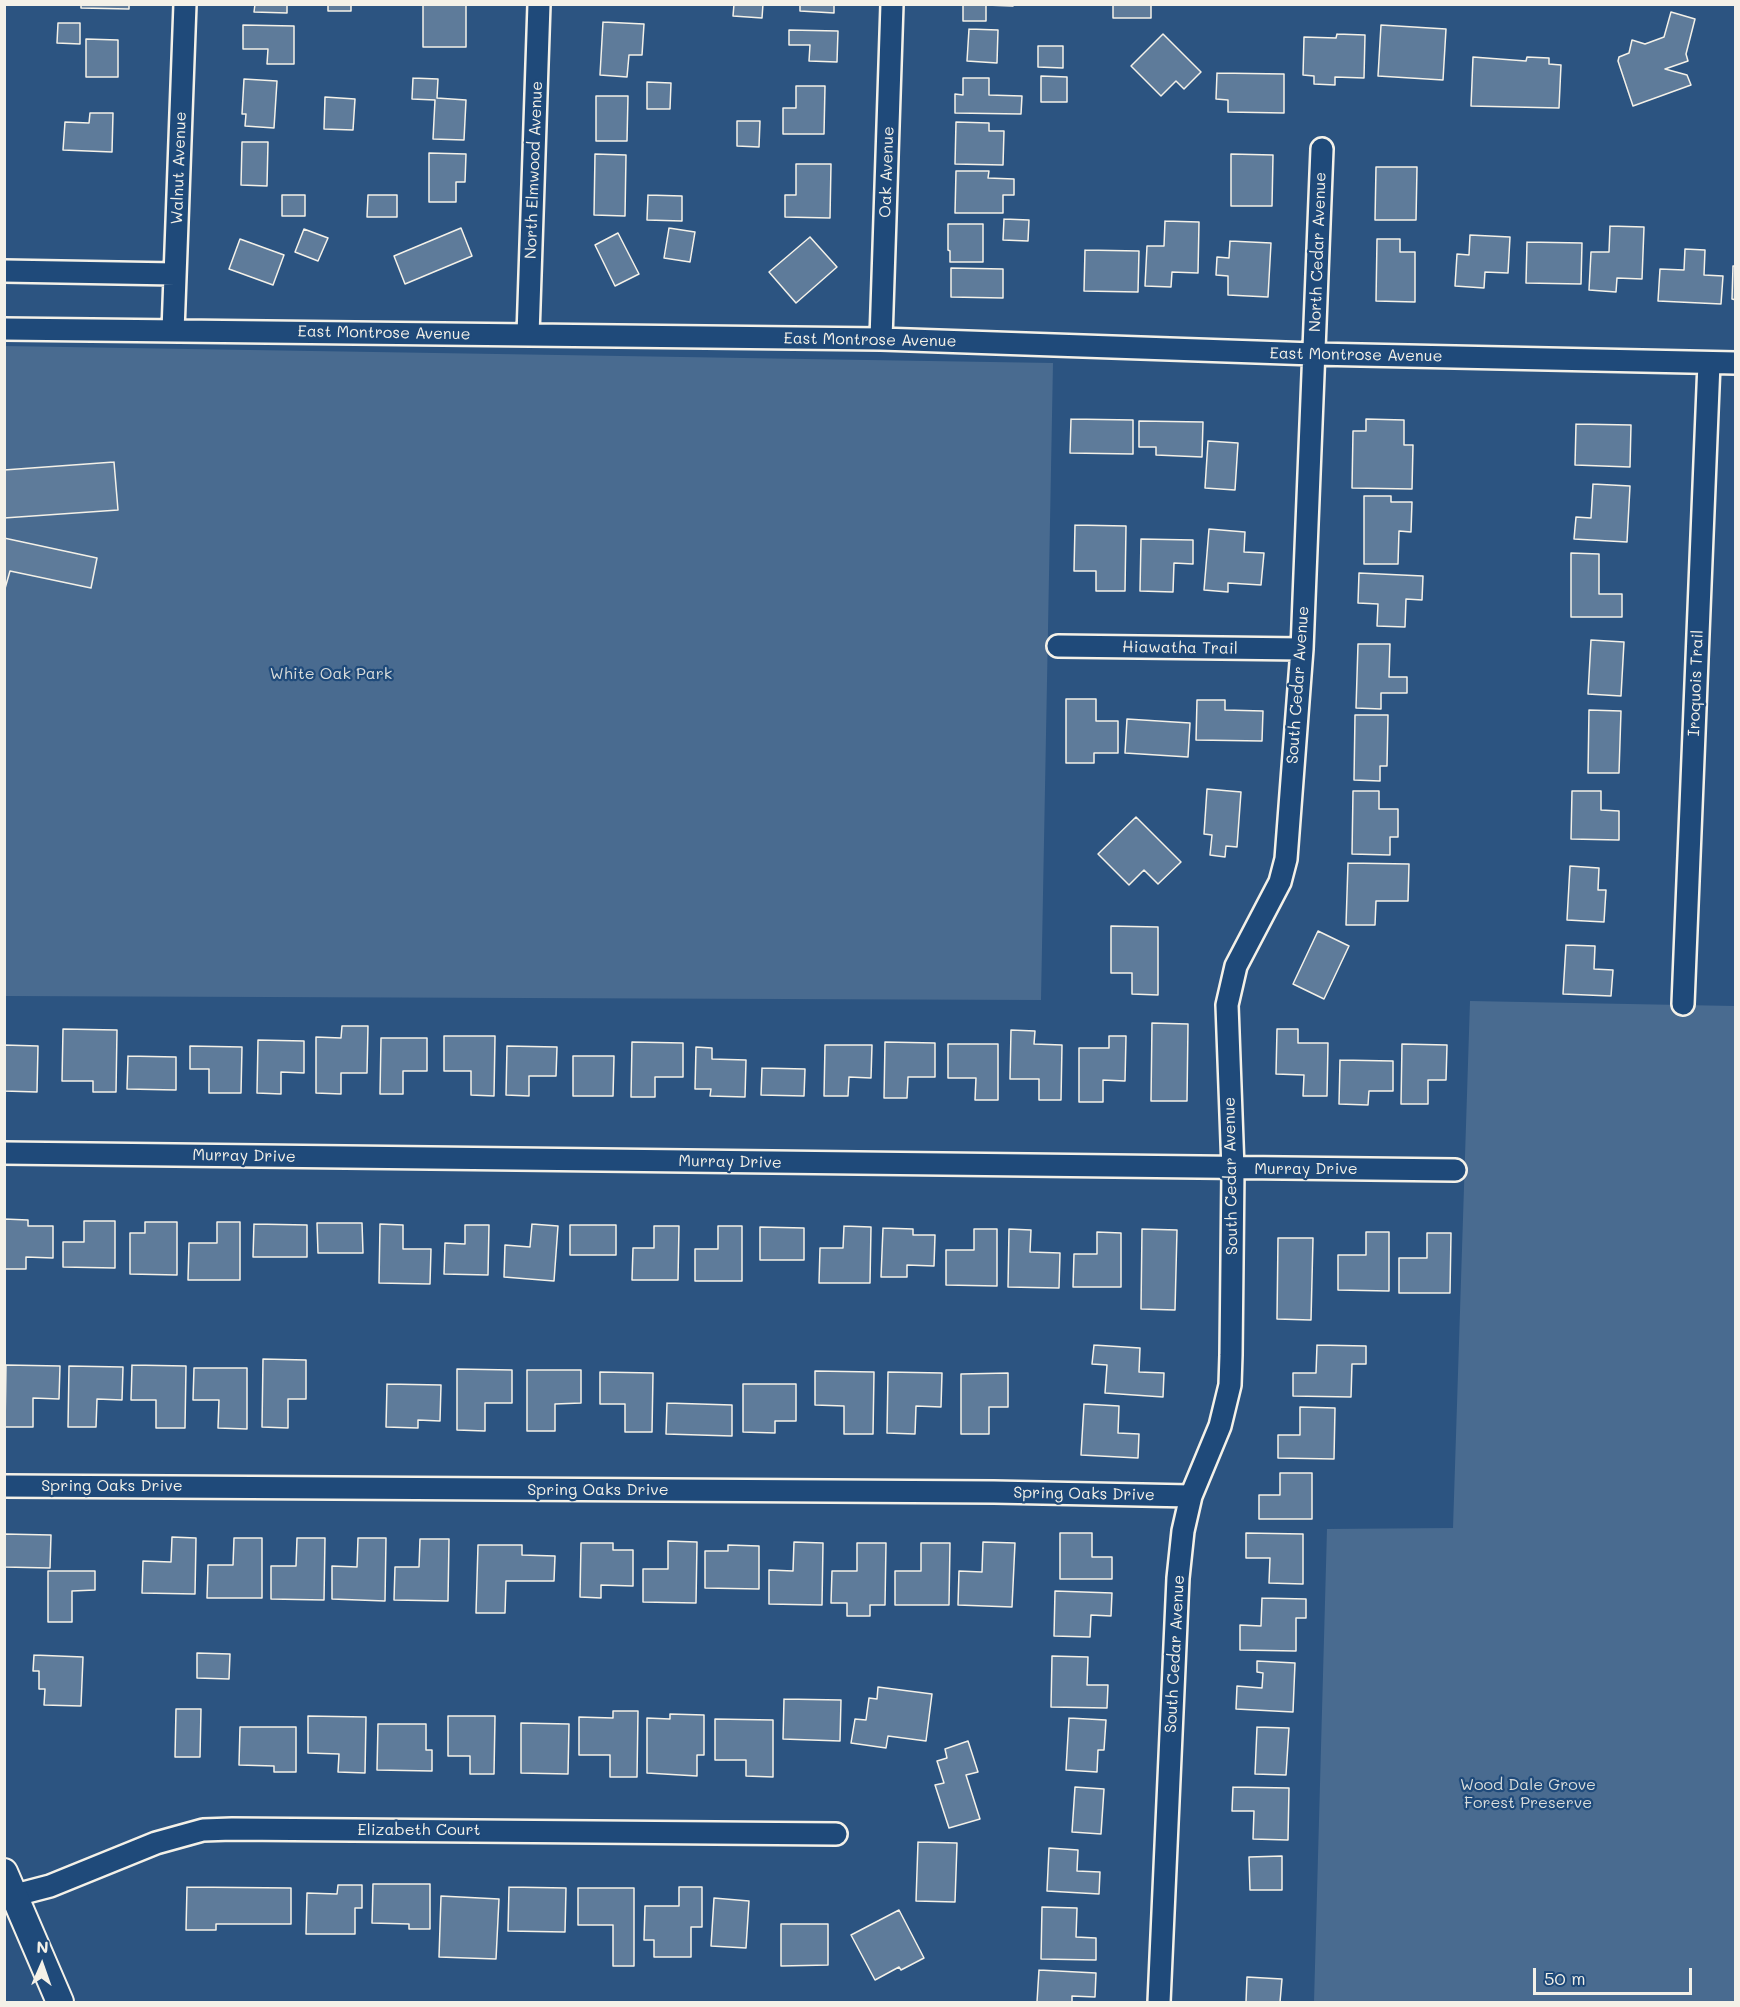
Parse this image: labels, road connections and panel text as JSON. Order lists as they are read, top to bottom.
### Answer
{
  "streets": {
    "street": [
      "Walnut Avenue",
      "North Elmwood Avenue",
      "Oak Avenue",
      "North Cedar Avenue",
      "East Montrose Avenue",
      "Hiawatha Trail",
      "Iroquois Trail",
      "South Cedar Avenue",
      "Murray Drive",
      "Spring Oaks Drive",
      "Elizabeth Court"
    ]
  },
  "crossings": [
    ["Walnut Avenue", "East Montrose Avenue"],
    ["North Elmwood Avenue", "East Montrose Avenue"],
    ["Oak Avenue", "East Montrose Avenue"],
    ["North Cedar Avenue", "East Montrose Avenue"],
    ["North Cedar Avenue", "South Cedar Avenue"],
    ["East Montrose Avenue", "Iroquois Trail"],
    ["East Montrose Avenue", "South Cedar Avenue"],
    ["Hiawatha Trail", "South Cedar Avenue"],
    ["South Cedar Avenue", "Murray Drive"],
    ["South Cedar Avenue", "Spring Oaks Drive"]
  ],
  "parks": ["White Oak Park", "Wood Dale Grove Forest Preserve"],
  "scale_bar": "50 m",
  "north": "top"
}
